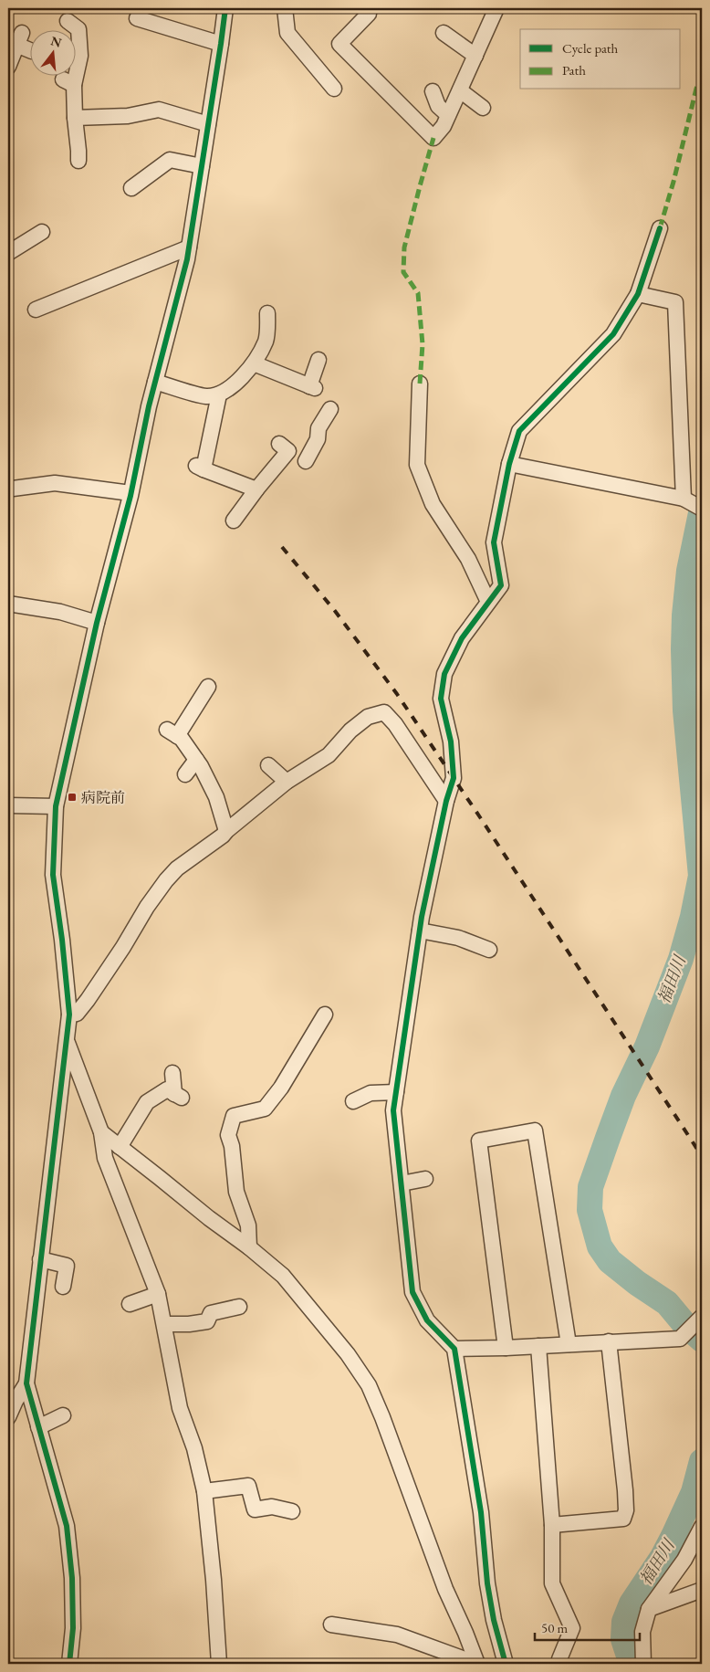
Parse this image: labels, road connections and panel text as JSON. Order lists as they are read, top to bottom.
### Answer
{
  "water": ["福田川"],
  "places": {
    "transit": ["病院前"]
  },
  "legend": ["Cycle path", "Path"],
  "scale_bar": "50 m",
  "north": "top"
}
